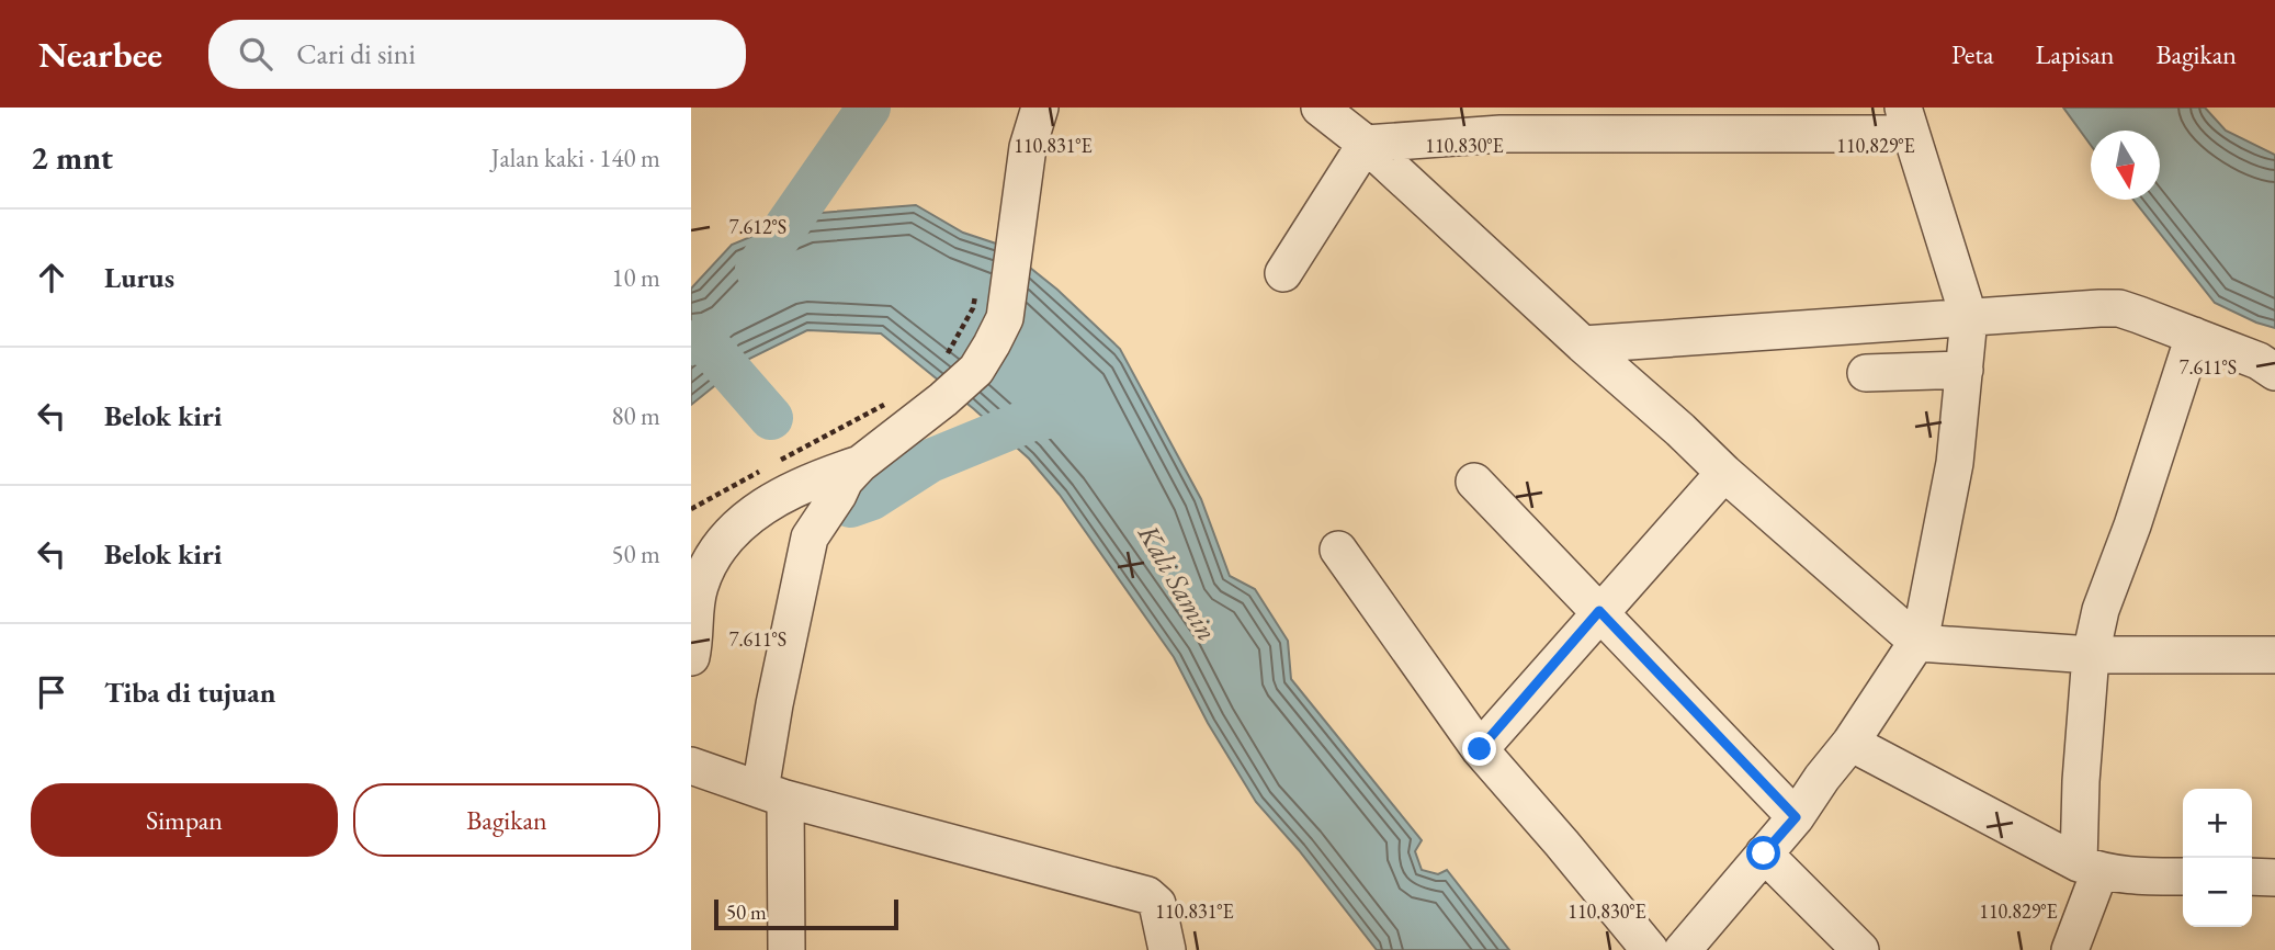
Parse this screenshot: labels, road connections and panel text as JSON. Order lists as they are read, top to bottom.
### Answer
{
  "water": ["Kali Samin"],
  "scale_bar": "50 m",
  "north": "bottom",
  "page": {
    "header": "Nearbee",
    "search": "Cari di sini",
    "nav": ["Peta", "Lapisan", "Bagikan"],
    "heading": ["2 mnt", "Jalan kaki · 140 m"],
    "list": [
      ["Lurus", "10 m"],
      ["Belok kiri", "80 m"],
      ["Belok kiri", "50 m"],
      "Tiba di tujuan"
    ],
    "buttons": ["Simpan", "Bagikan"],
    "map_buttons": ["+", "−"],
    "scale": "50 m"
  },
  "coordinates": [
    "110.831°E",
    "110.830°E",
    "110.829°E",
    "7.612°S",
    "7.611°S"
  ]
}
